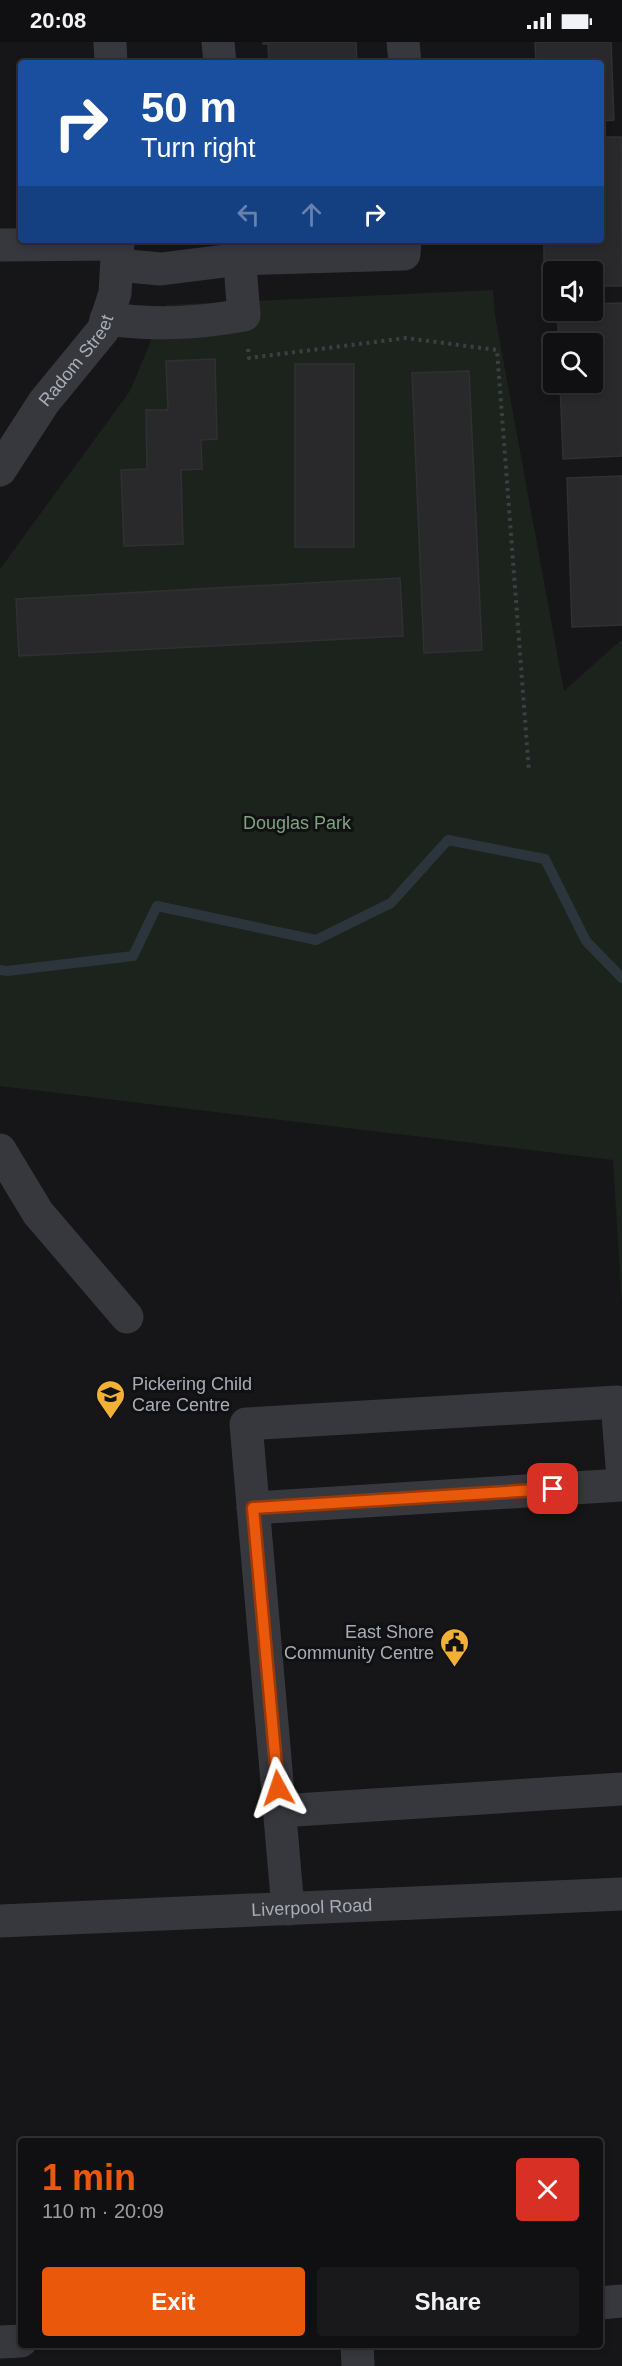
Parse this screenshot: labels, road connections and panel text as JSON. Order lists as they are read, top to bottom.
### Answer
{
  "streets": {
    "street": ["Radom Street", "Liverpool Road"]
  },
  "parks": ["Douglas Park"],
  "places": {
    "school or university": ["Pickering Child Care Centre"],
    "public building": ["East Shore Community Centre"]
  },
  "page": {
    "status": "20:08",
    "turn": ["50 m", "Turn right"],
    "heading": ["1 min", "110 m · 20:09"],
    "buttons": ["Exit", "Share"]
  }
}
